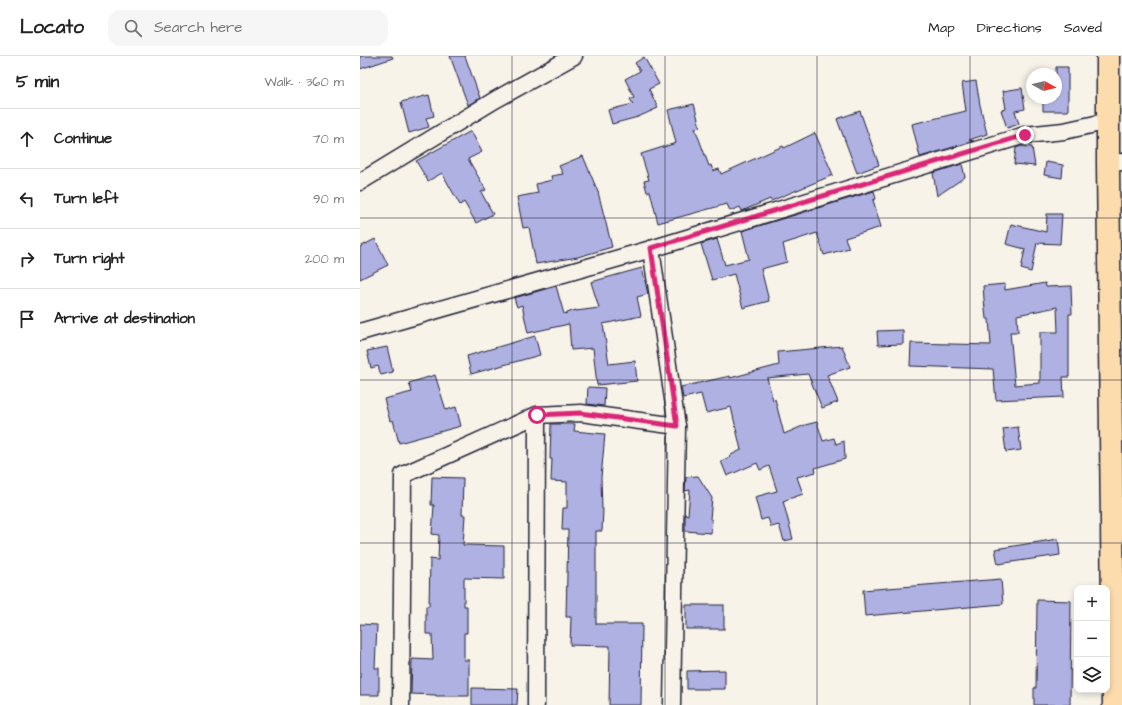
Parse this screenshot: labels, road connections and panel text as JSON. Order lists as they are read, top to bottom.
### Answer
{
  "north": "right",
  "page": {
    "header": "Locato",
    "search": "Search here",
    "nav": ["Map", "Directions", "Saved"],
    "heading": ["5 min", "Walk · 360 m"],
    "list": [
      ["Continue", "70 m"],
      ["Turn left", "90 m"],
      ["Turn right", "200 m"],
      "Arrive at destination"
    ],
    "map_buttons": ["+", "−"]
  }
}
